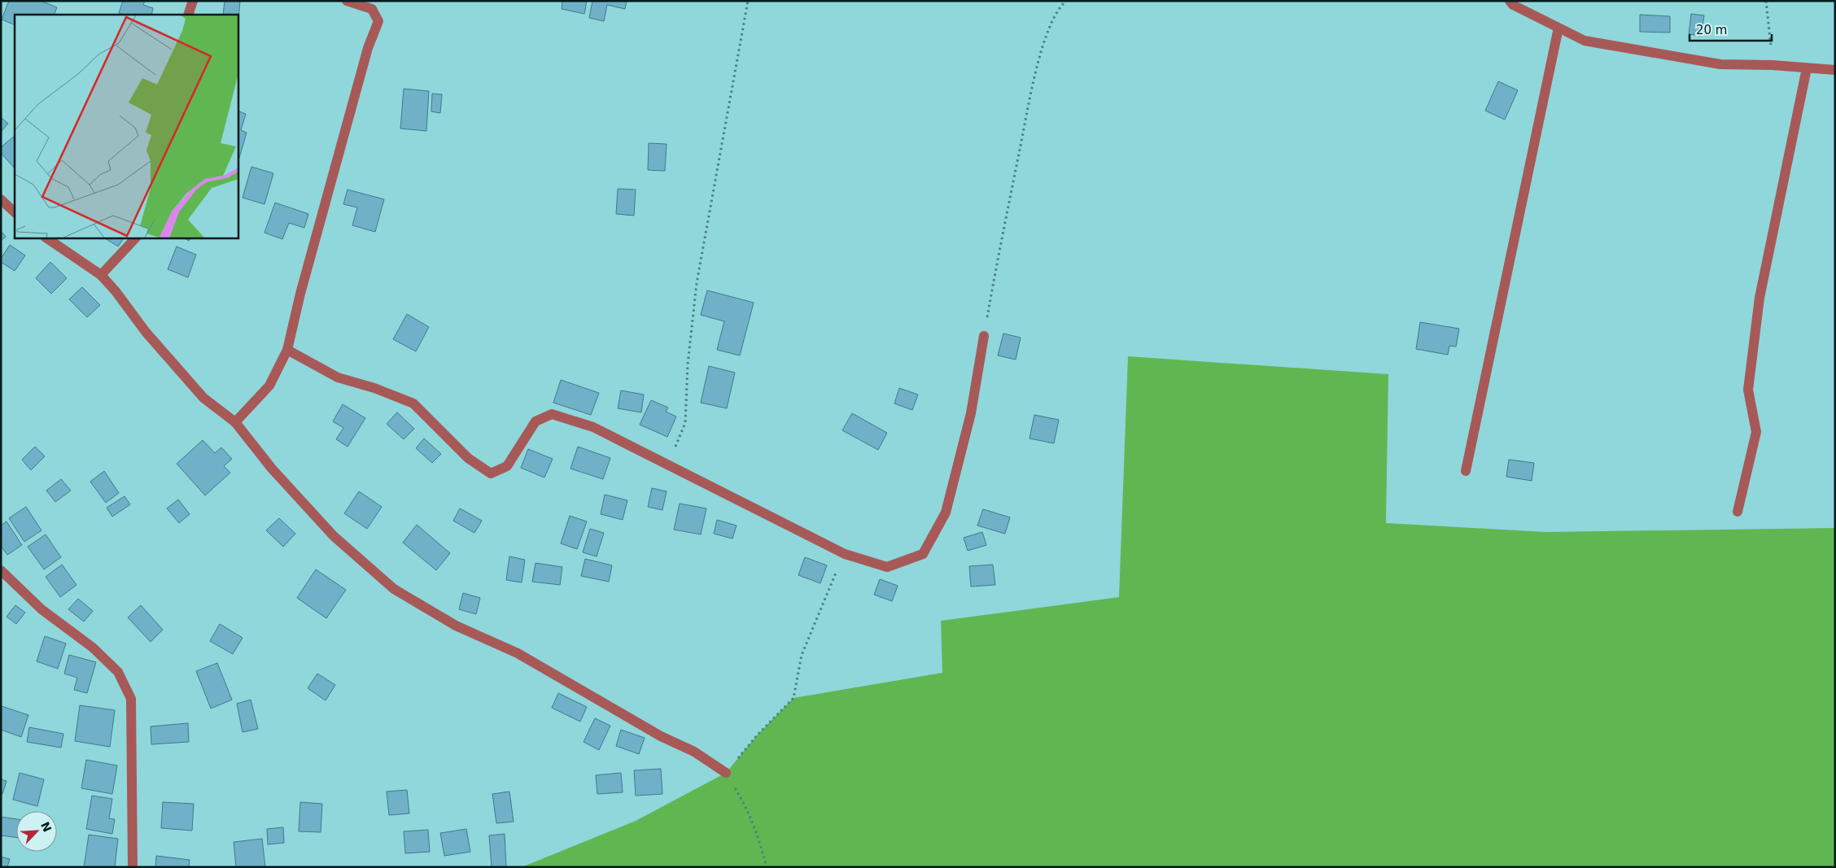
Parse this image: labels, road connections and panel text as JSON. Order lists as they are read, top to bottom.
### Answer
{
  "scale_bar": "20 m",
  "north": "top right"
}
